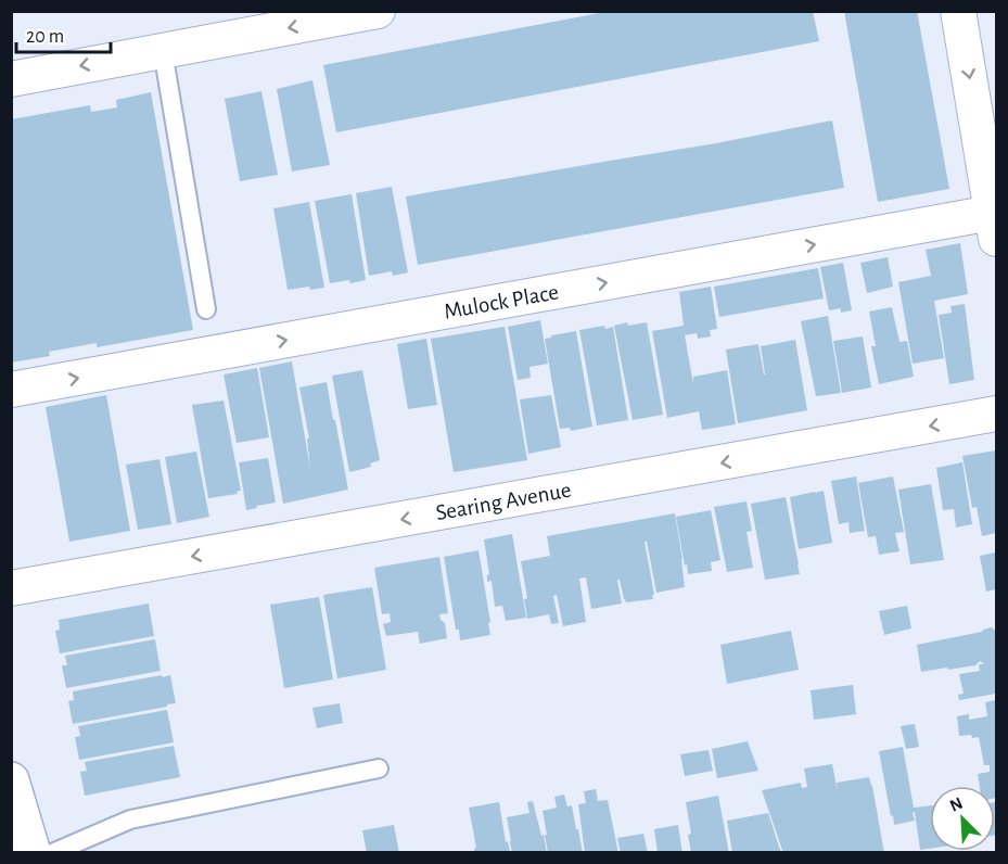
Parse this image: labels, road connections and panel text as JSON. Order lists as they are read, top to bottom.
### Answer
{
  "streets": {
    "street": ["Mulock Place", "Searing Avenue"]
  },
  "one_way": ["Mulock Place", "Searing Avenue"],
  "scale_bar": "20 m",
  "north": "top left"
}
